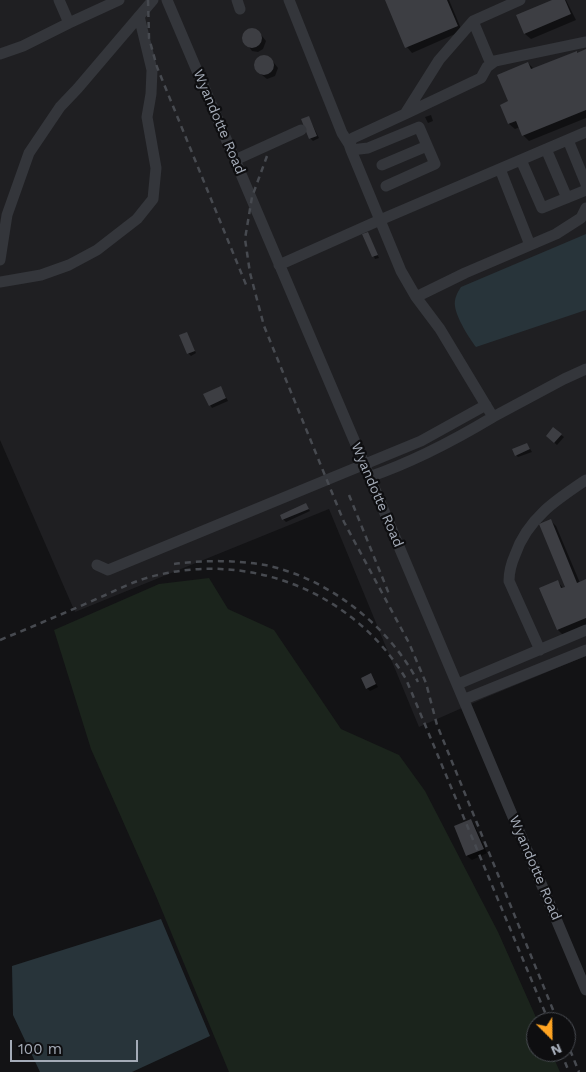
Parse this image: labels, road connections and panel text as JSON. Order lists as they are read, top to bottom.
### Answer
{
  "streets": {
    "street": ["Wyandotte Road"]
  },
  "scale_bar": "100 m",
  "north": "bottom right"
}
